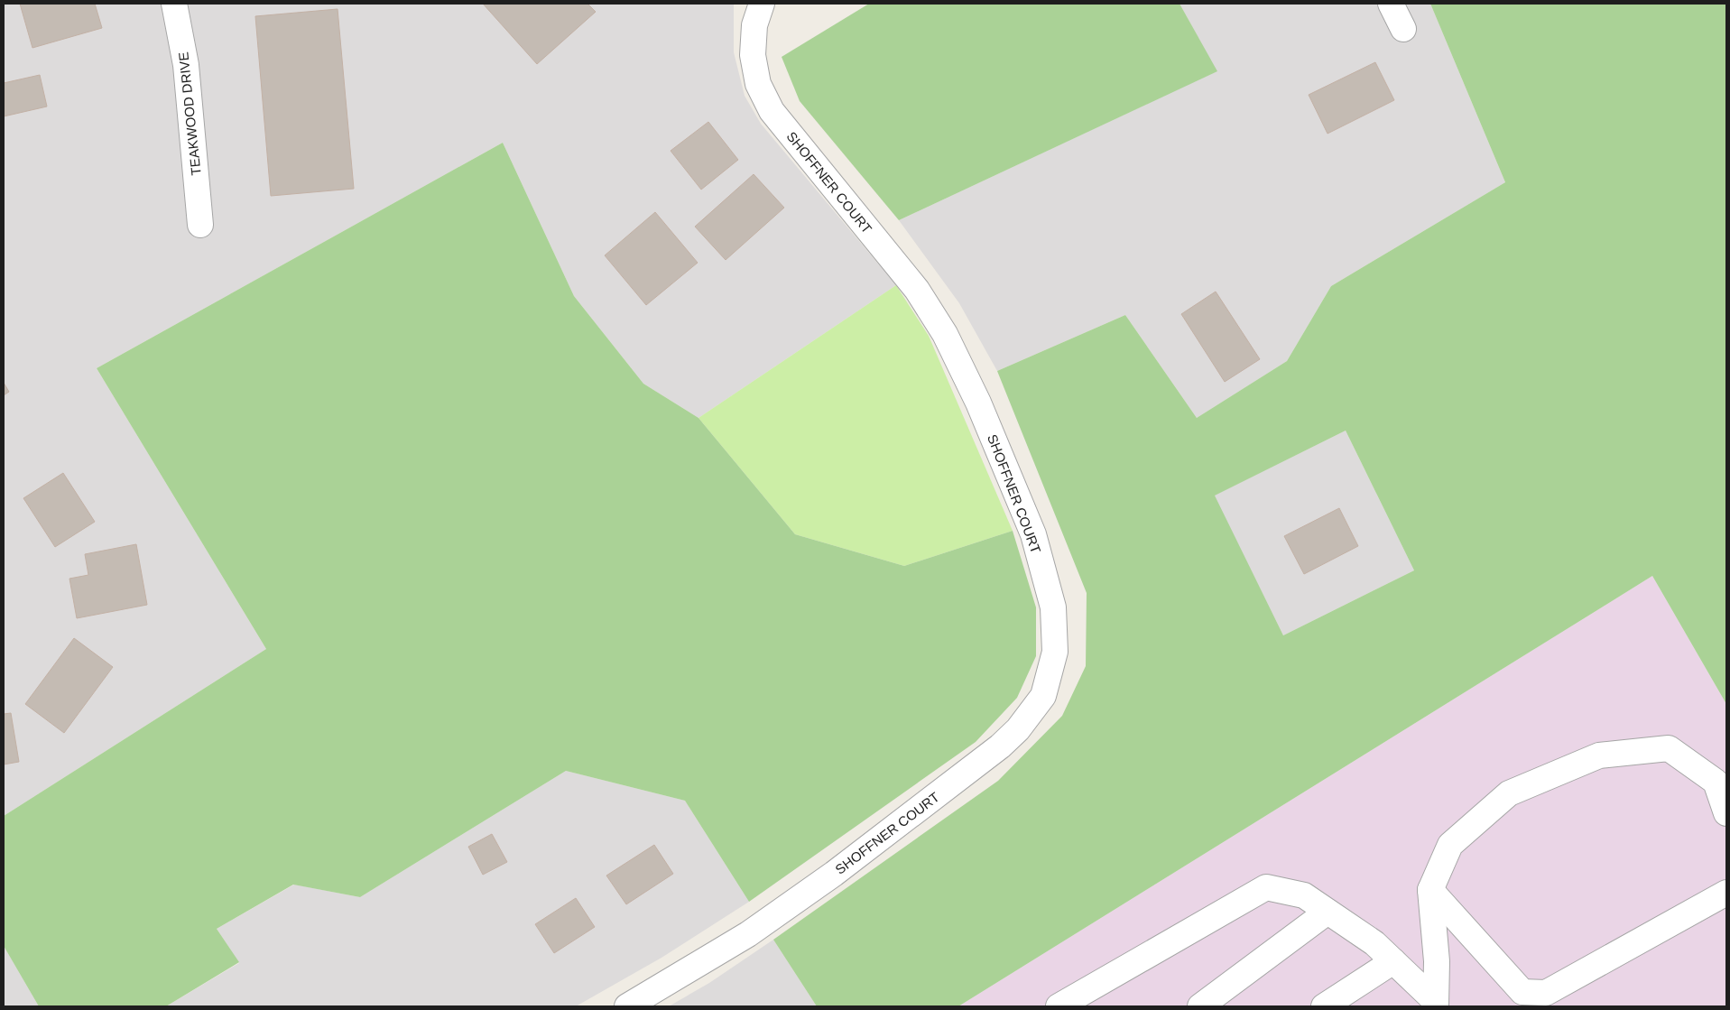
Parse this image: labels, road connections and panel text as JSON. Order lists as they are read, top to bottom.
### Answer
{
  "streets": {
    "street": ["TEAKWOOD DRIVE", "SHOFFNER COURT"]
  }
}
